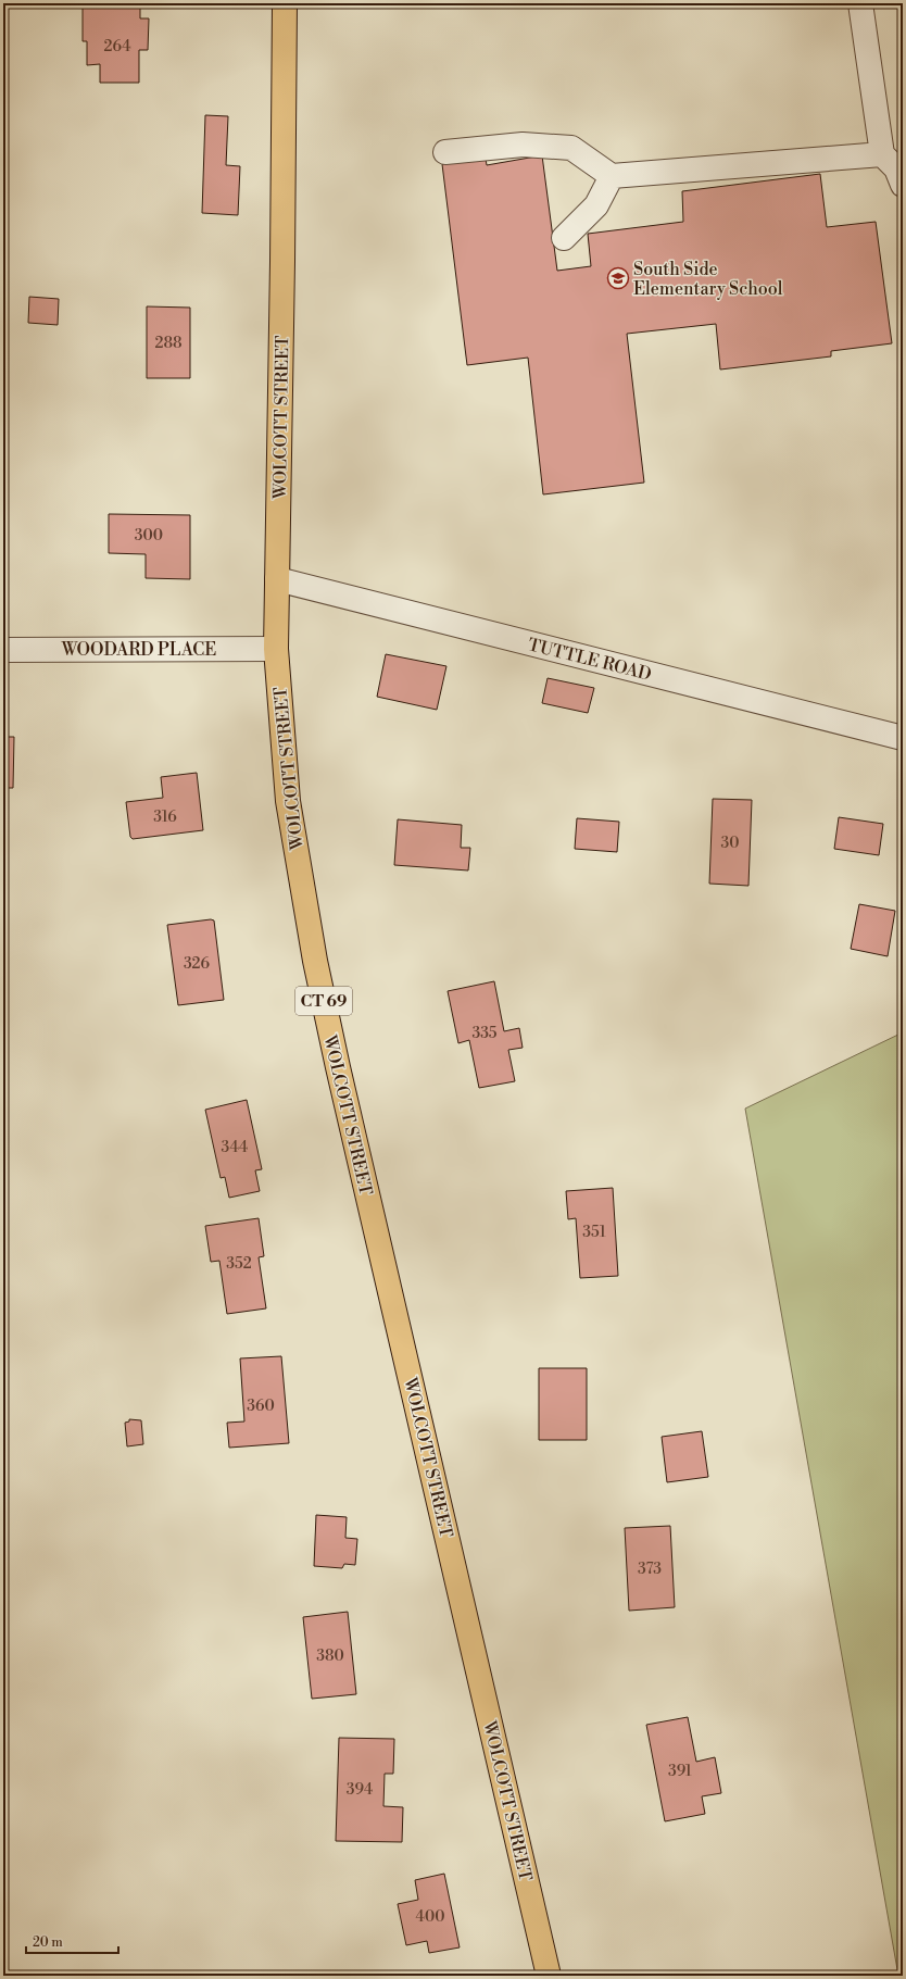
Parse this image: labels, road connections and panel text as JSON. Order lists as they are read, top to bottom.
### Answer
{
  "streets": {
    "main road": ["WOLCOTT STREET", "CT 69"],
    "street": ["WOODARD PLACE", "TUTTLE ROAD"]
  },
  "crossings": [
    ["WOLCOTT STREET", "WOODARD PLACE"],
    ["WOLCOTT STREET", "TUTTLE ROAD"]
  ],
  "places": {
    "school or university": ["South Side Elementary School"]
  },
  "house_numbers": [
    "264",
    "288",
    "300",
    "316",
    "30",
    "326",
    "335",
    "344",
    "351",
    "352",
    "360",
    "373",
    "380",
    "391",
    "394",
    "400"
  ],
  "scale_bar": "20 m"
}
